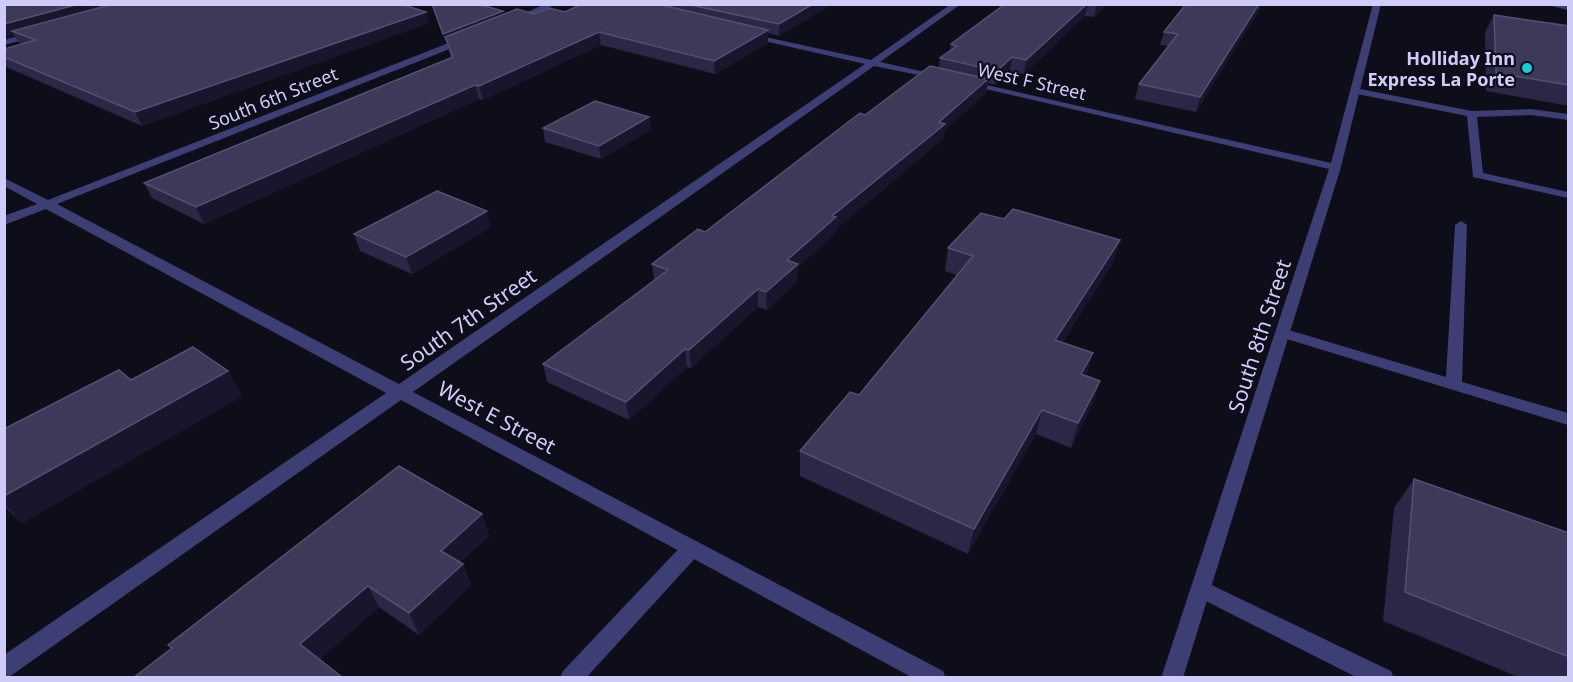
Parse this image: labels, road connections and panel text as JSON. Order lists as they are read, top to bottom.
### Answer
{
  "streets": {
    "street": [
      "West F Street",
      "South 6th Street",
      "South 7th Street",
      "South 8th Street",
      "West E Street"
    ]
  },
  "crossings": [
    ["West F Street", "South 7th Street"],
    ["West F Street", "South 8th Street"],
    ["South 6th Street", "West E Street"],
    ["South 7th Street", "West E Street"]
  ],
  "places": ["Holliday Inn Express La Porte"]
}
